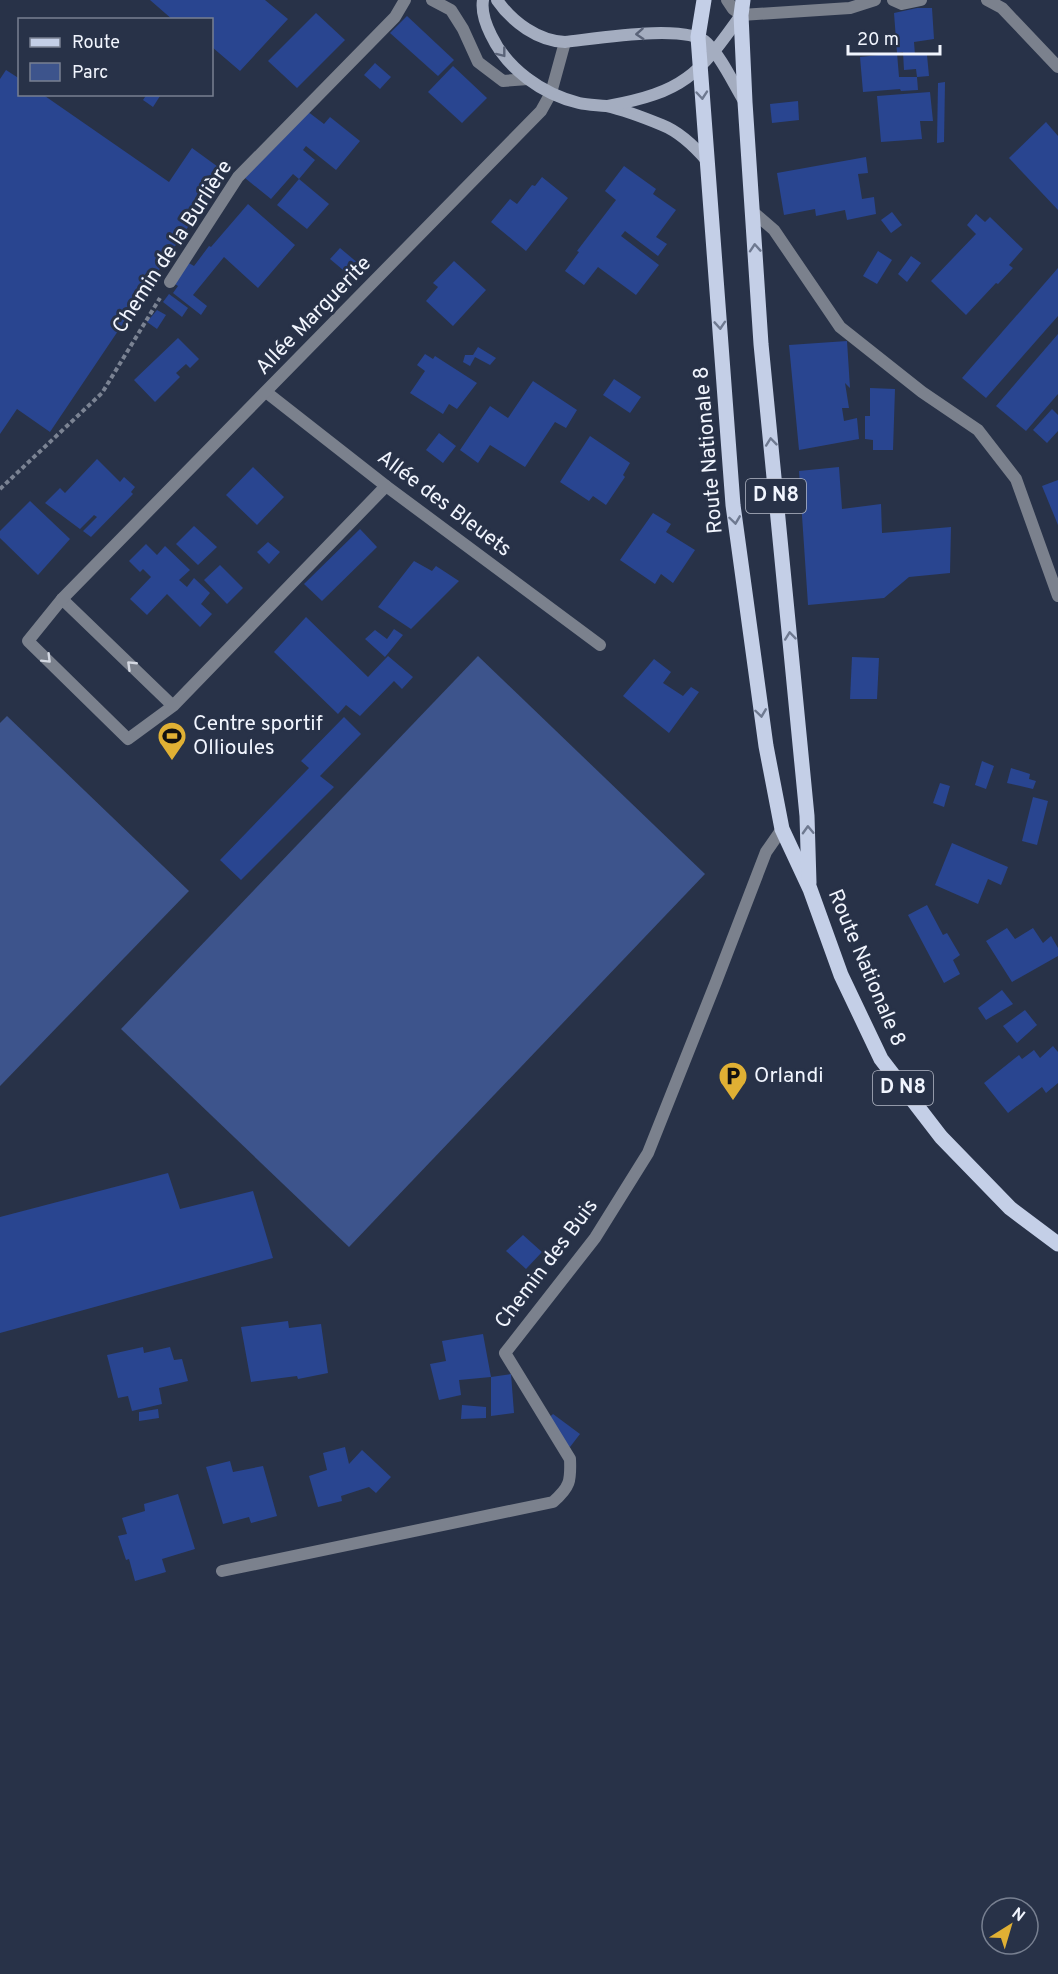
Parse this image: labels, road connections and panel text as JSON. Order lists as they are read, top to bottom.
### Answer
{
  "streets": {
    "main road": ["Route Nationale 8", "D N8"],
    "street": [
      "Chemin de la Burlière",
      "Allée Marguerite",
      "Allée des Bleuets",
      "Chemin des Buis"
    ]
  },
  "crossings": [
    ["Allée Marguerite", "Allée des Bleuets"],
    ["Route Nationale 8", "Chemin des Buis"]
  ],
  "places": {
    "sports": ["Centre sportif Ollioules"],
    "parking": ["Orlandi"]
  },
  "legend": ["Route", "Parc"],
  "scale_bar": "20 m",
  "north": "top right"
}
